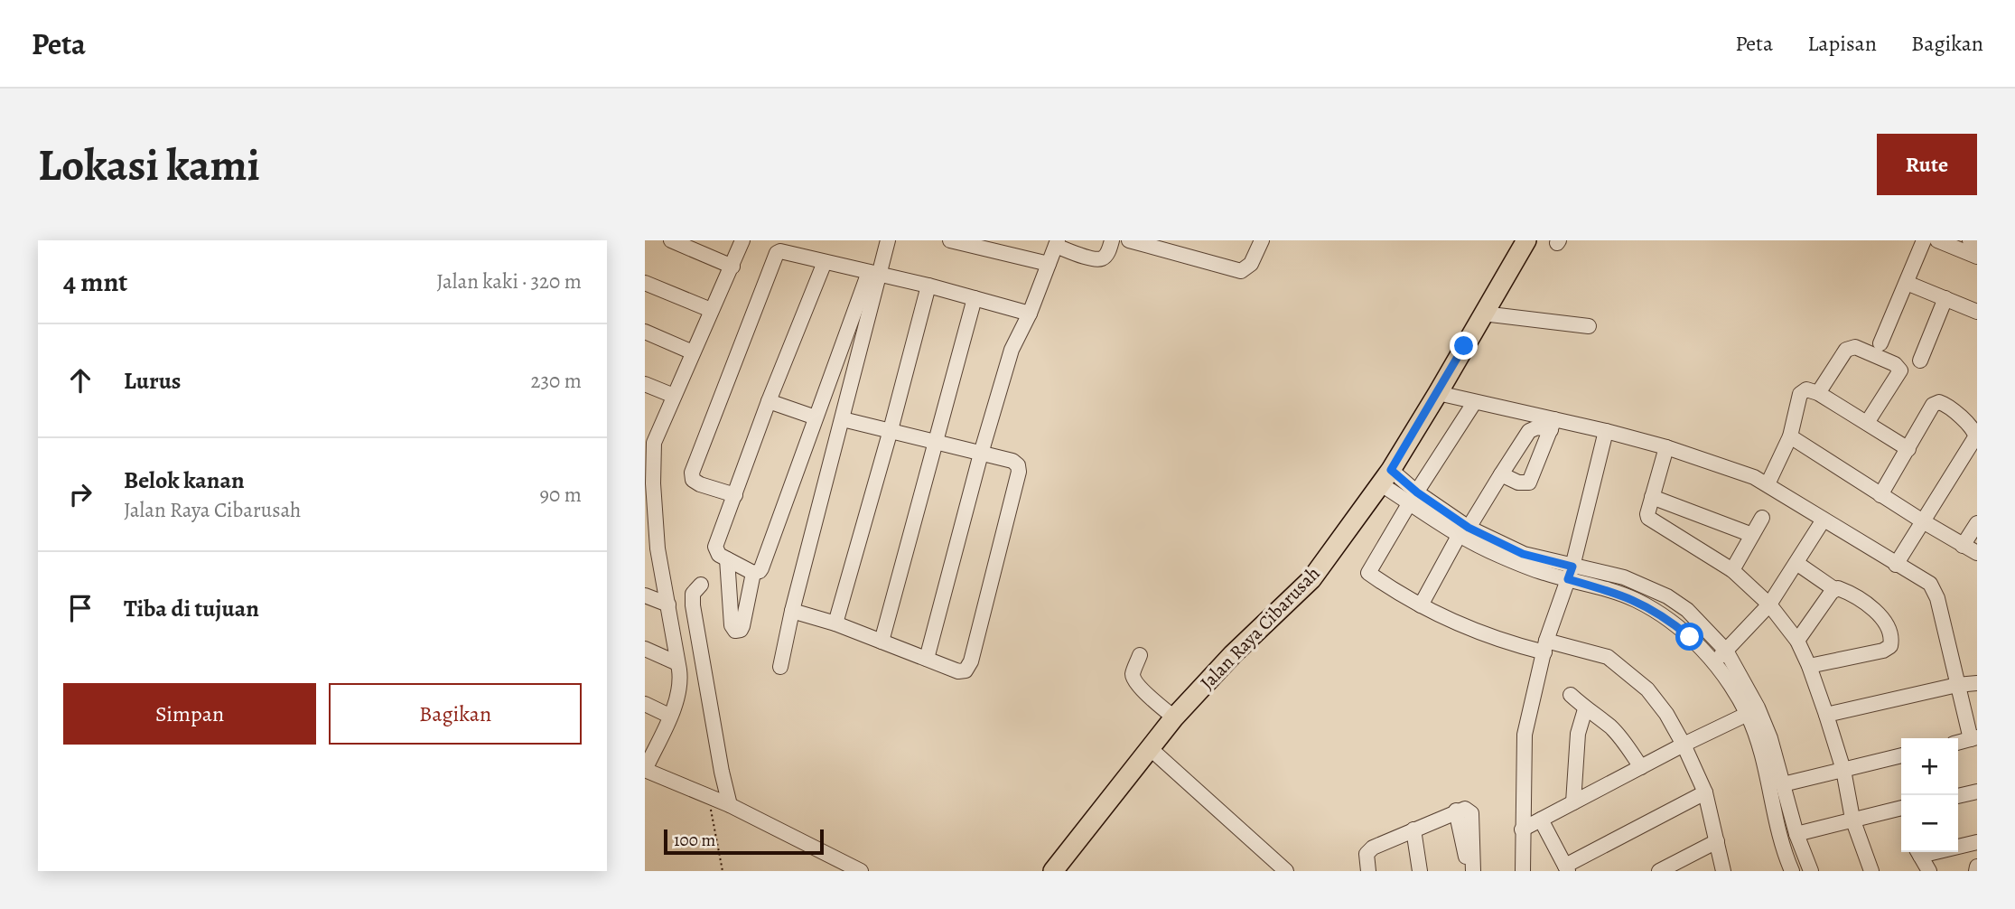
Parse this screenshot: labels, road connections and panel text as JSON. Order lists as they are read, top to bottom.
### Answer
{
  "streets": {
    "main road": ["Jalan Raya Cibarusah"]
  },
  "scale_bar": "100 m",
  "page": {
    "header": "Peta",
    "nav": ["Peta", "Lapisan", "Bagikan"],
    "buttons": [
      "Rute",
      ["Simpan", "Bagikan"]
    ],
    "title": "Lokasi kami",
    "heading": ["4 mnt", "Jalan kaki · 320 m"],
    "list": [
      ["Lurus", "230 m"],
      ["Belok kanan", "Jalan Raya Cibarusah", "90 m"],
      "Tiba di tujuan"
    ],
    "map_buttons": ["+", "−"],
    "scale": "100 m"
  }
}
